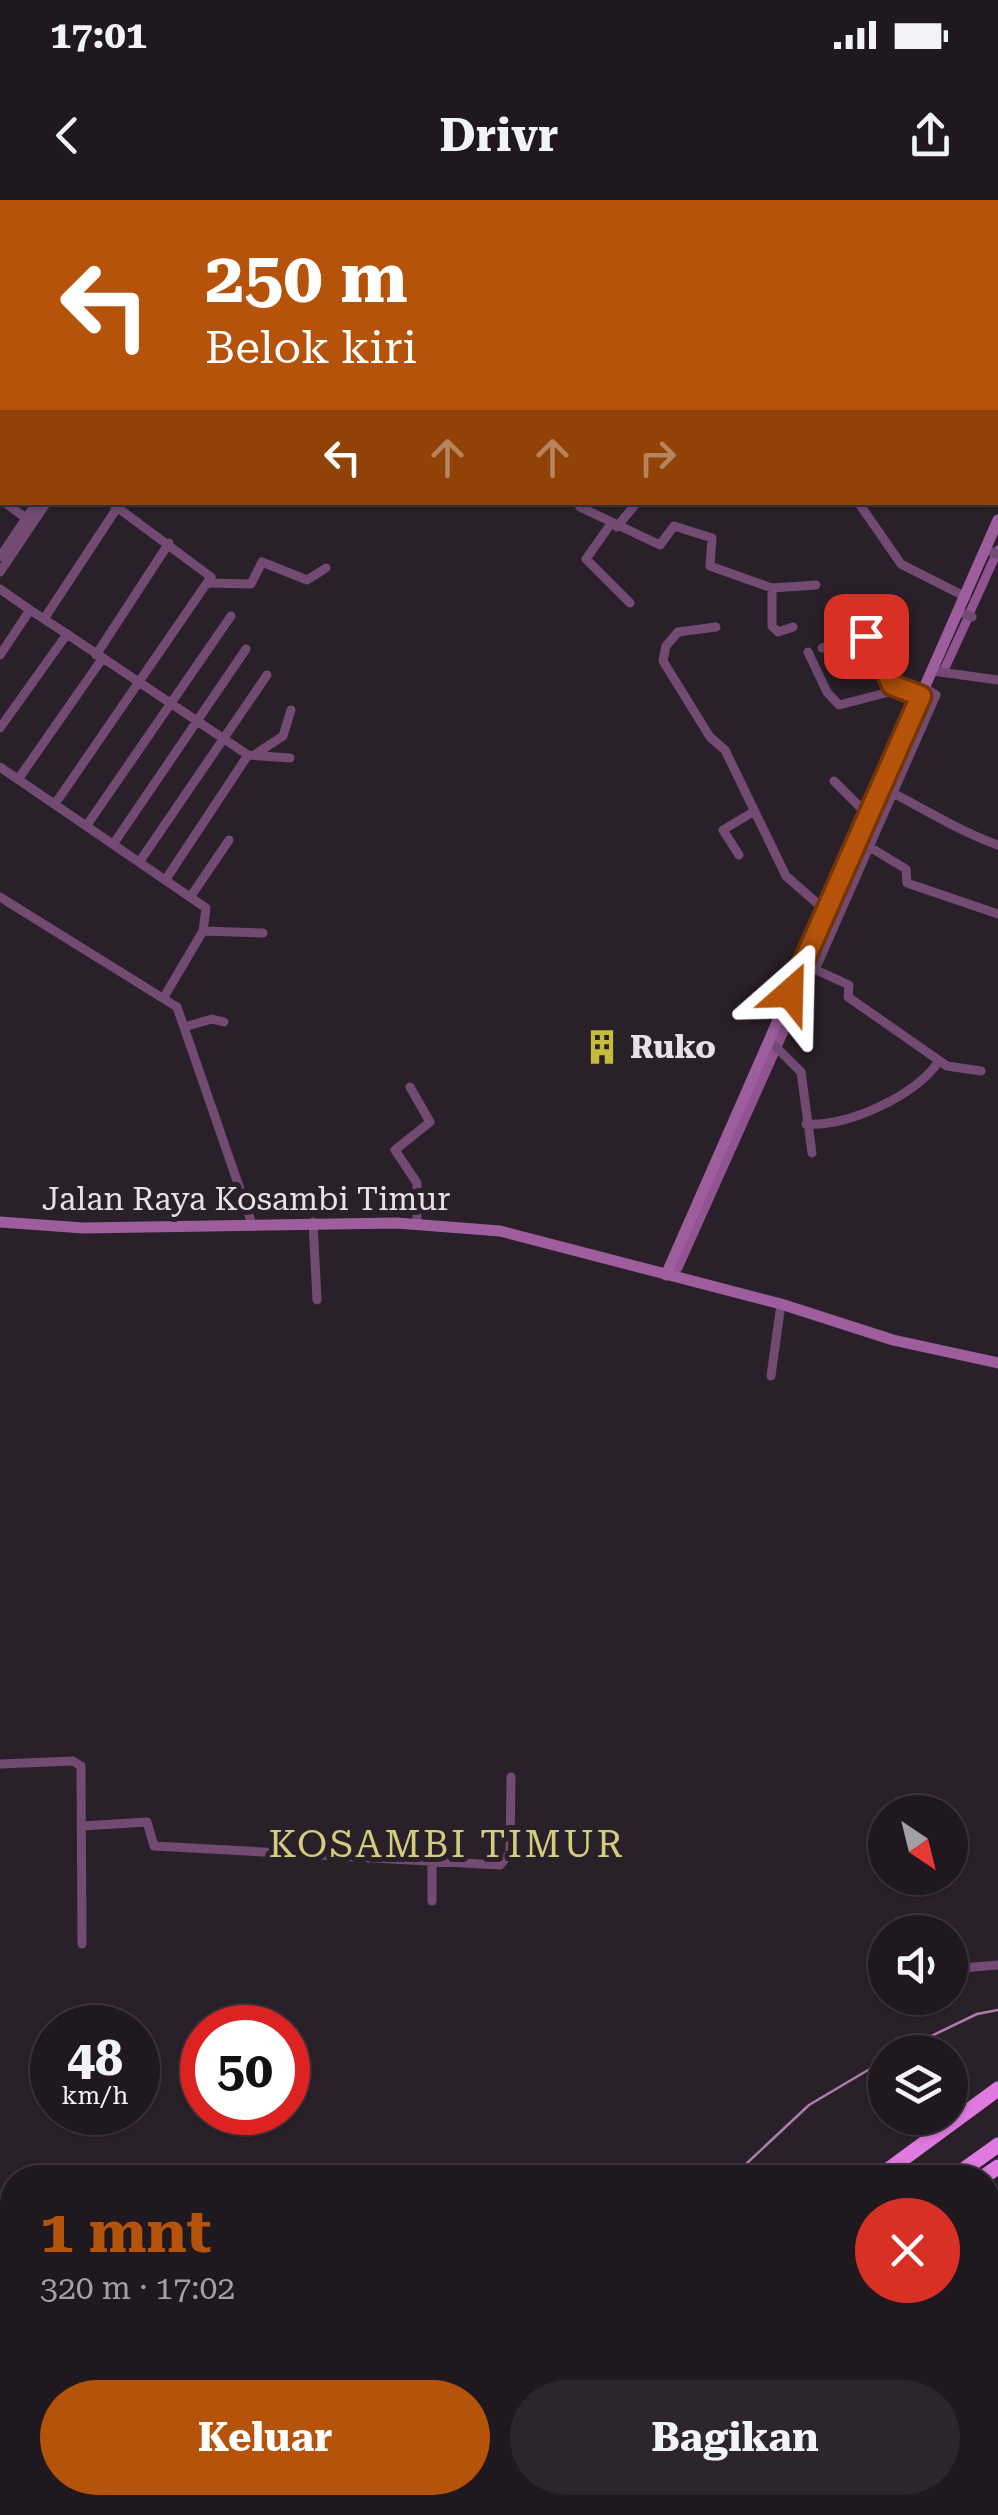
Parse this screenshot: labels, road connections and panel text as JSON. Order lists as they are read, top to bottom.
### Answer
{
  "streets": {
    "main road": ["Jalan Raya Kosambi Timur"]
  },
  "districts": ["KOSAMBI TIMUR"],
  "places": {
    "building": ["Ruko"]
  },
  "north": "bottom right",
  "page": {
    "status": "17:01",
    "header": "Drivr",
    "turn": ["250 m", "Belok kiri"],
    "speed": "48 km/h",
    "limit": "50",
    "heading": ["1 mnt", "320 m · 17:02"],
    "buttons": ["Keluar", "Bagikan"]
  }
}
